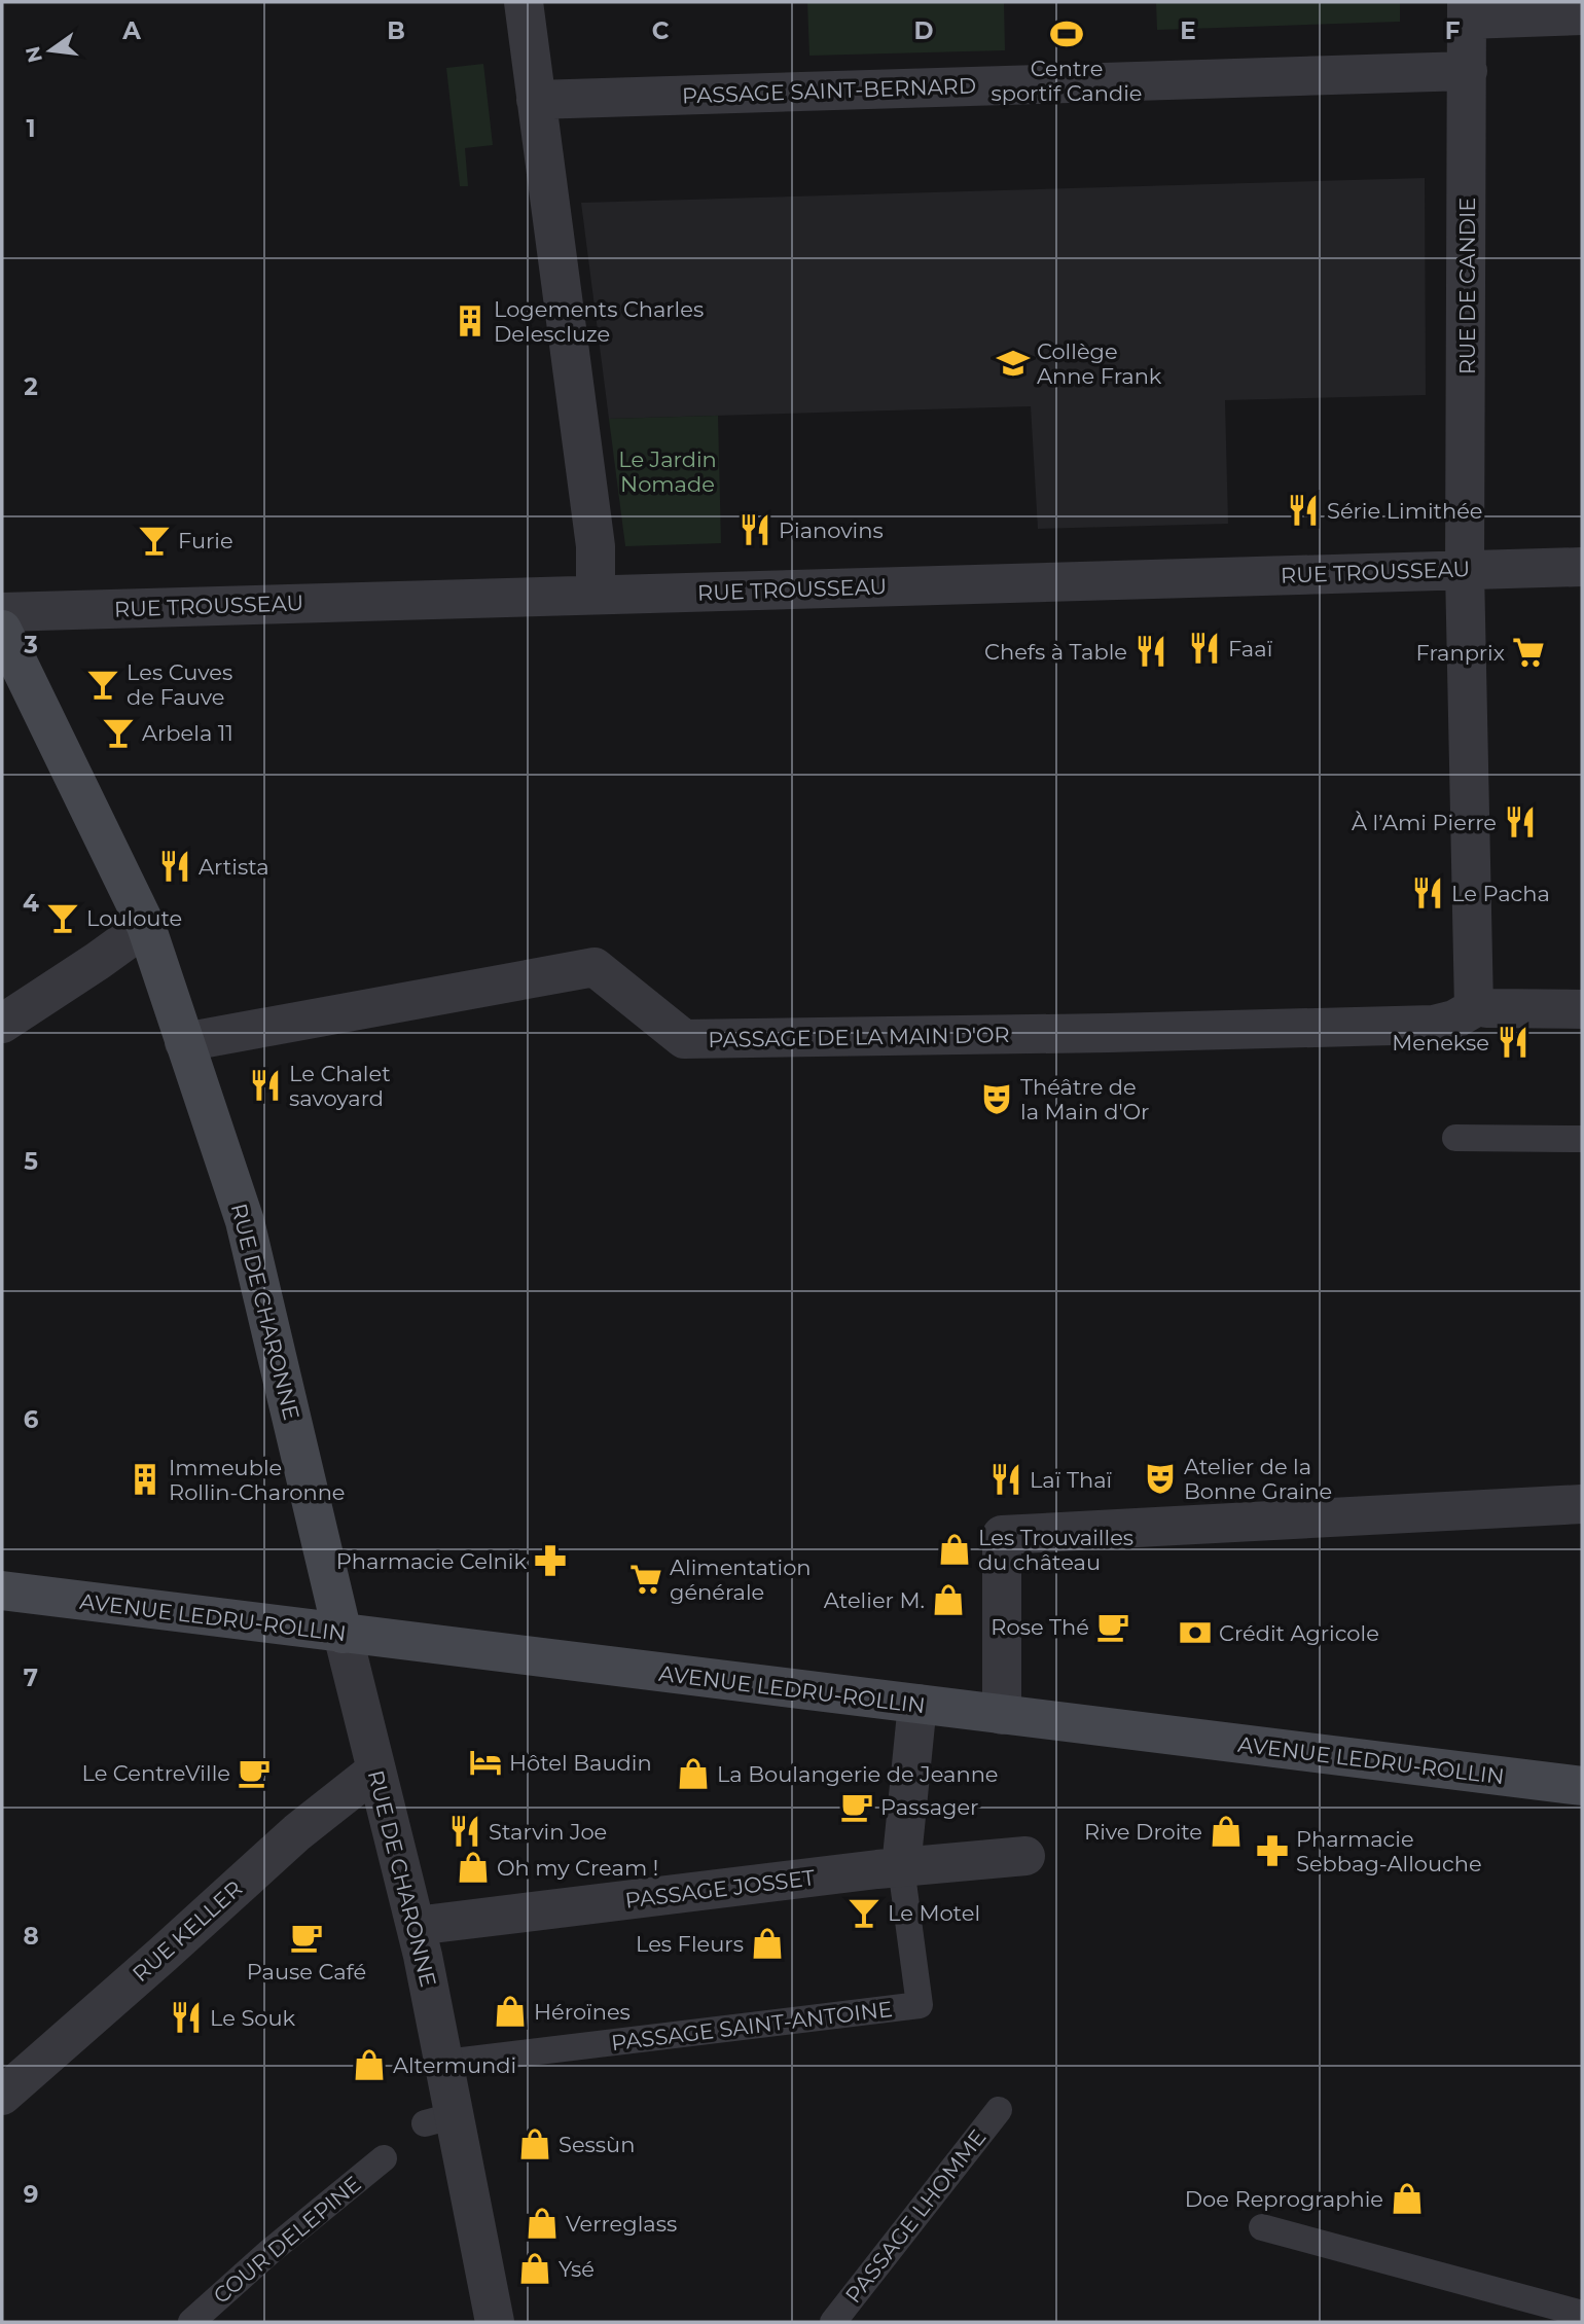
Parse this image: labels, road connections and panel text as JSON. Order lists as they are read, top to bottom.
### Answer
{
  "streets": {
    "main road": ["RUE DE CHARONNE", "AVENUE LEDRU-ROLLIN"],
    "street": [
      "PASSAGE SAINT-BERNARD",
      "RUE DE CANDIE",
      "RUE TROUSSEAU",
      "PASSAGE DE LA MAIN D'OR",
      "PASSAGE JOSSET",
      "RUE KELLER"
    ],
    "lane": ["PASSAGE SAINT-ANTOINE", "PASSAGE LHOMME", "COUR DELEPINE"]
  },
  "crossings": [
    ["PASSAGE SAINT-BERNARD", "RUE DE CANDIE"],
    ["RUE DE CANDIE", "RUE TROUSSEAU"],
    ["RUE DE CANDIE", "PASSAGE DE LA MAIN D'OR"],
    ["PASSAGE DE LA MAIN D'OR", "RUE DE CHARONNE"],
    ["RUE DE CHARONNE", "AVENUE LEDRU-ROLLIN"],
    ["RUE DE CHARONNE", "PASSAGE JOSSET"],
    ["RUE DE CHARONNE", "RUE KELLER"],
    ["RUE DE CHARONNE", "PASSAGE SAINT-ANTOINE"],
    ["PASSAGE JOSSET", "PASSAGE SAINT-ANTOINE"]
  ],
  "parks": ["Le Jardin Nomade"],
  "places": {
    "sports": ["Centre sportif Candie"],
    "building": ["Logements Charles Delescluze", "Immeuble Rollin-Charonne"],
    "school or university": ["Collège Anne Frank"],
    "restaurant": [
      "Série Limithée",
      "Pianovins",
      "Faaï",
      "Chefs à Table",
      "À l’Ami Pierre",
      "Artista",
      "Le Pacha",
      "Menekse",
      "Le Chalet savoyard",
      "Laï Thaï",
      "Starvin Joe",
      "Le Souk"
    ],
    "bar": [
      "Furie",
      "Les Cuves de Fauve",
      "Arbela 11",
      "Louloute",
      "Le Motel"
    ],
    "supermarket": ["Franprix", "Alimentation générale"],
    "theatre": ["Théâtre de la Main d'Or", "Atelier de la Bonne Graine"],
    "shop": [
      "Les Trouvailles du château",
      "Atelier M.",
      "La Boulangerie de Jeanne",
      "Rive Droite",
      "Oh my Cream !",
      "Les Fleurs",
      "Héroïnes",
      "Altermundi",
      "Sessùn",
      "Doe Reprographie",
      "Verreglass",
      "Ysé"
    ],
    "pharmacy": ["Pharmacie Celnik", "Pharmacie Sebbag-Allouche"],
    "cafe": [
      "Rose Thé",
      "Le CentreVille",
      "Passager",
      "Pause Café"
    ],
    "bank": ["Crédit Agricole"],
    "hotel": ["Hôtel Baudin"]
  },
  "north": "left",
  "grid": {
    "columns": [
      "A",
      "B",
      "C",
      "D",
      "E",
      "F"
    ],
    "rows": [
      "1",
      "2",
      "3",
      "4",
      "5",
      "6",
      "7",
      "8",
      "9"
    ]
  }
}
